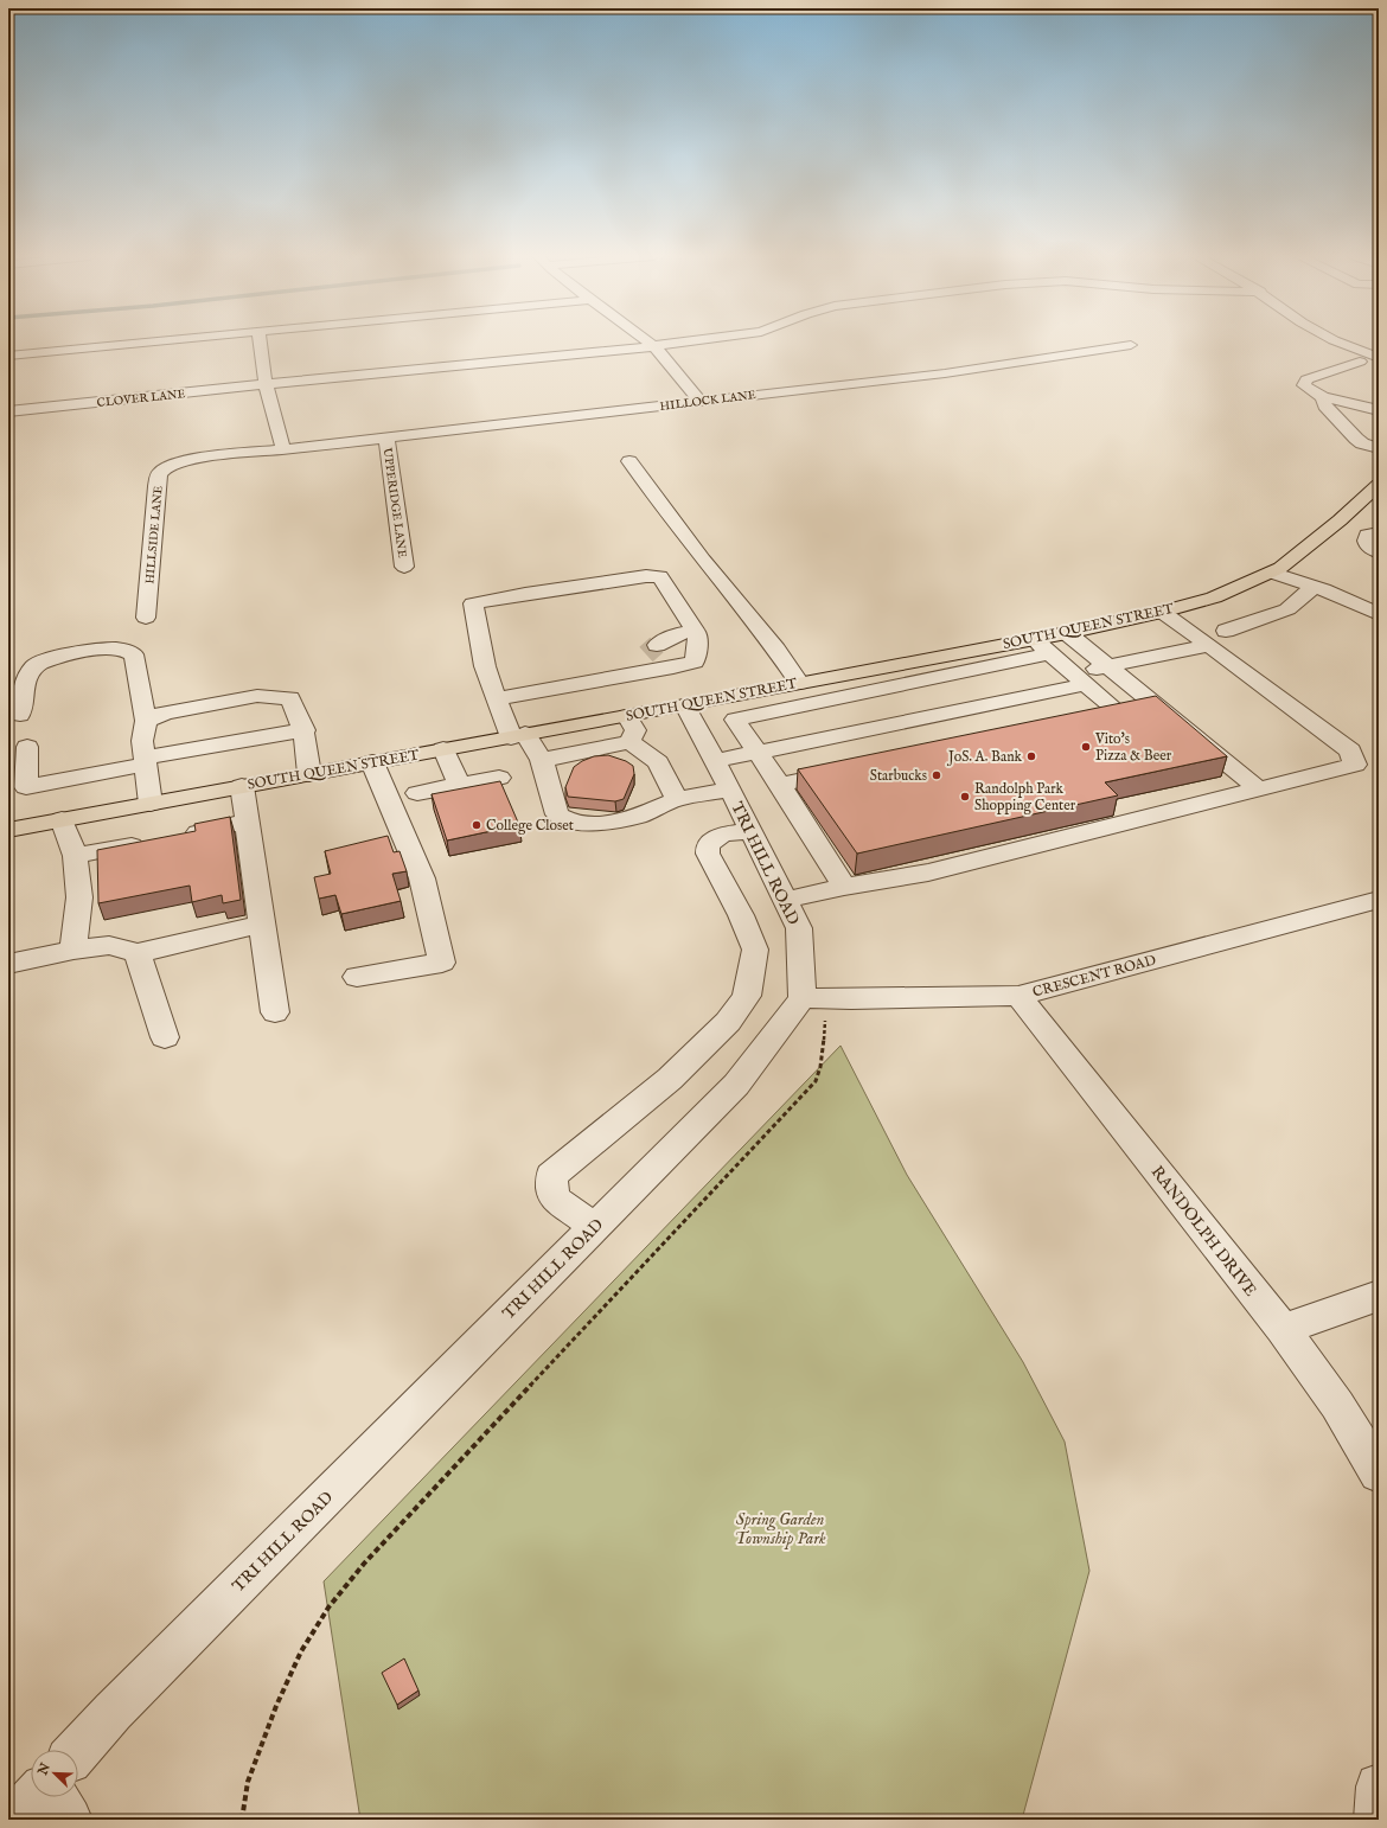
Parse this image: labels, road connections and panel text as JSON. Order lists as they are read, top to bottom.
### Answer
{
  "streets": {
    "main road": ["SOUTH QUEEN STREET"],
    "street": [
      "CLOVER LANE",
      "HILLOCK LANE",
      "UPPERIDGE LANE",
      "HILLSIDE LANE",
      "TRI HILL ROAD",
      "CRESCENT ROAD",
      "RANDOLPH DRIVE"
    ]
  },
  "crossings": [
    ["HILLOCK LANE", "UPPERIDGE LANE"],
    ["HILLOCK LANE", "HILLSIDE LANE"],
    ["SOUTH QUEEN STREET", "TRI HILL ROAD"],
    ["TRI HILL ROAD", "CRESCENT ROAD"],
    ["CRESCENT ROAD", "RANDOLPH DRIVE"]
  ],
  "parks": ["Spring Garden Township Park"],
  "places": [
    "Vito's Pizza & Beer",
    "JoS. A. Bank",
    "Starbucks",
    "Randolph Park Shopping Center",
    "College Closet"
  ],
  "north": "top left"
}
